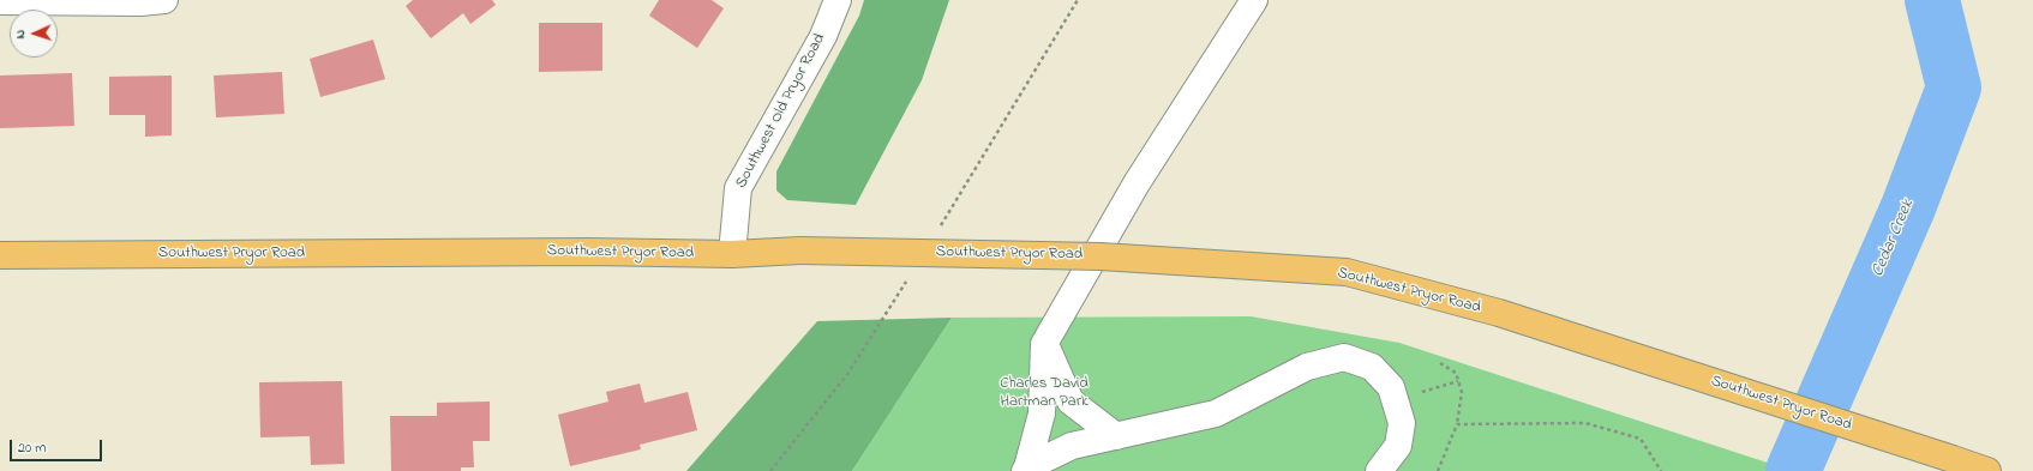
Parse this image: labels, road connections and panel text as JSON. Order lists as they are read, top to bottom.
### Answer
{
  "streets": {
    "main road": ["Southwest Pryor Road"],
    "street": ["Southwest Old Pryor Road"]
  },
  "crossings": [
    ["Southwest Old Pryor Road", "Southwest Pryor Road"]
  ],
  "water": ["Cedar Creek"],
  "parks": ["Charles David Hartman Park"],
  "scale_bar": "20 m",
  "north": "left"
}
